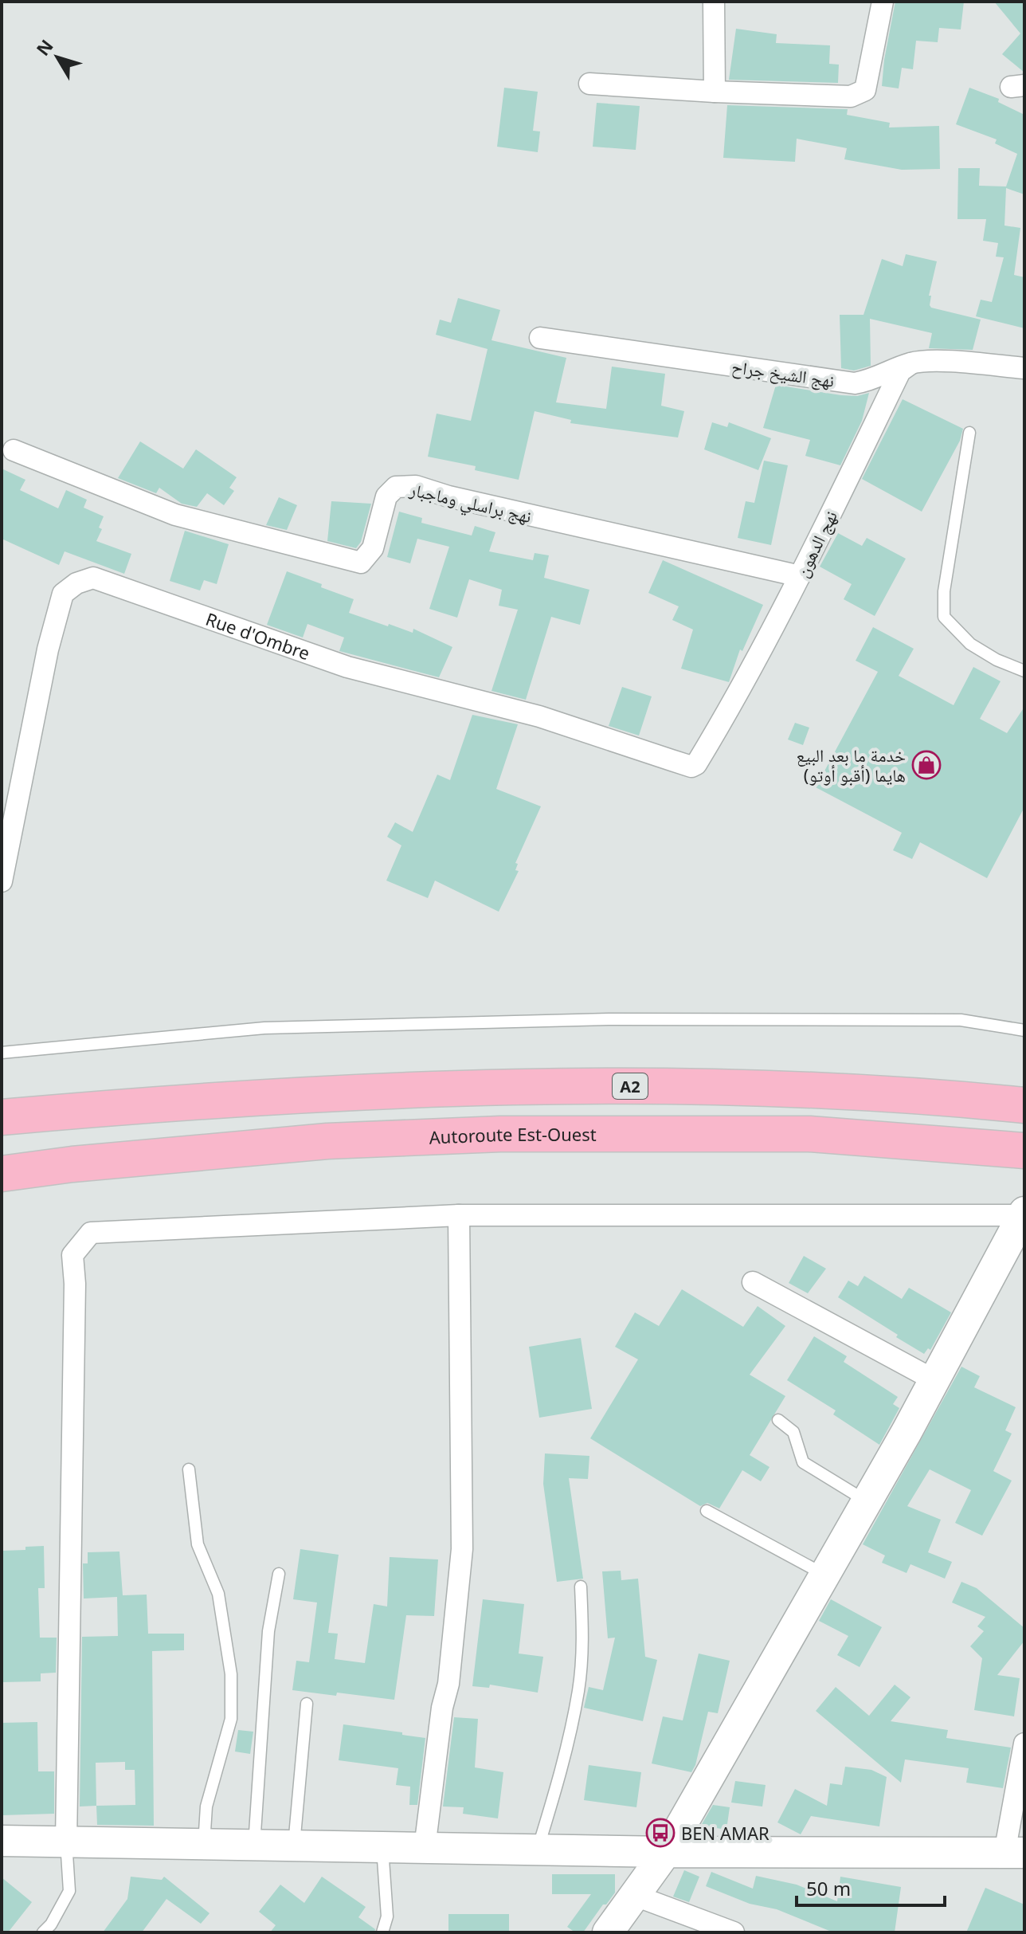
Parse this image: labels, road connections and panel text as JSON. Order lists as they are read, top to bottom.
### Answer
{
  "streets": {
    "highway": ["A2", "Autoroute Est-Ouest"],
    "street": [
      "نهج الشيخ جراح",
      "نهج براسلي وماجبار",
      "نهج الدهون",
      "Rue d'Ombre"
    ]
  },
  "crossings": [
    ["نهج الشيخ جراح", "نهج الدهون"],
    ["نهج براسلي وماجبار", "نهج الدهون"],
    ["نهج الدهون", "Rue d'Ombre"]
  ],
  "places": {
    "shop": ["خدمة ما بعد البيع هايما (أقبو أوتو)"],
    "bus stop": ["BEN AMAR"]
  },
  "scale_bar": "50 m",
  "north": "top left"
}
